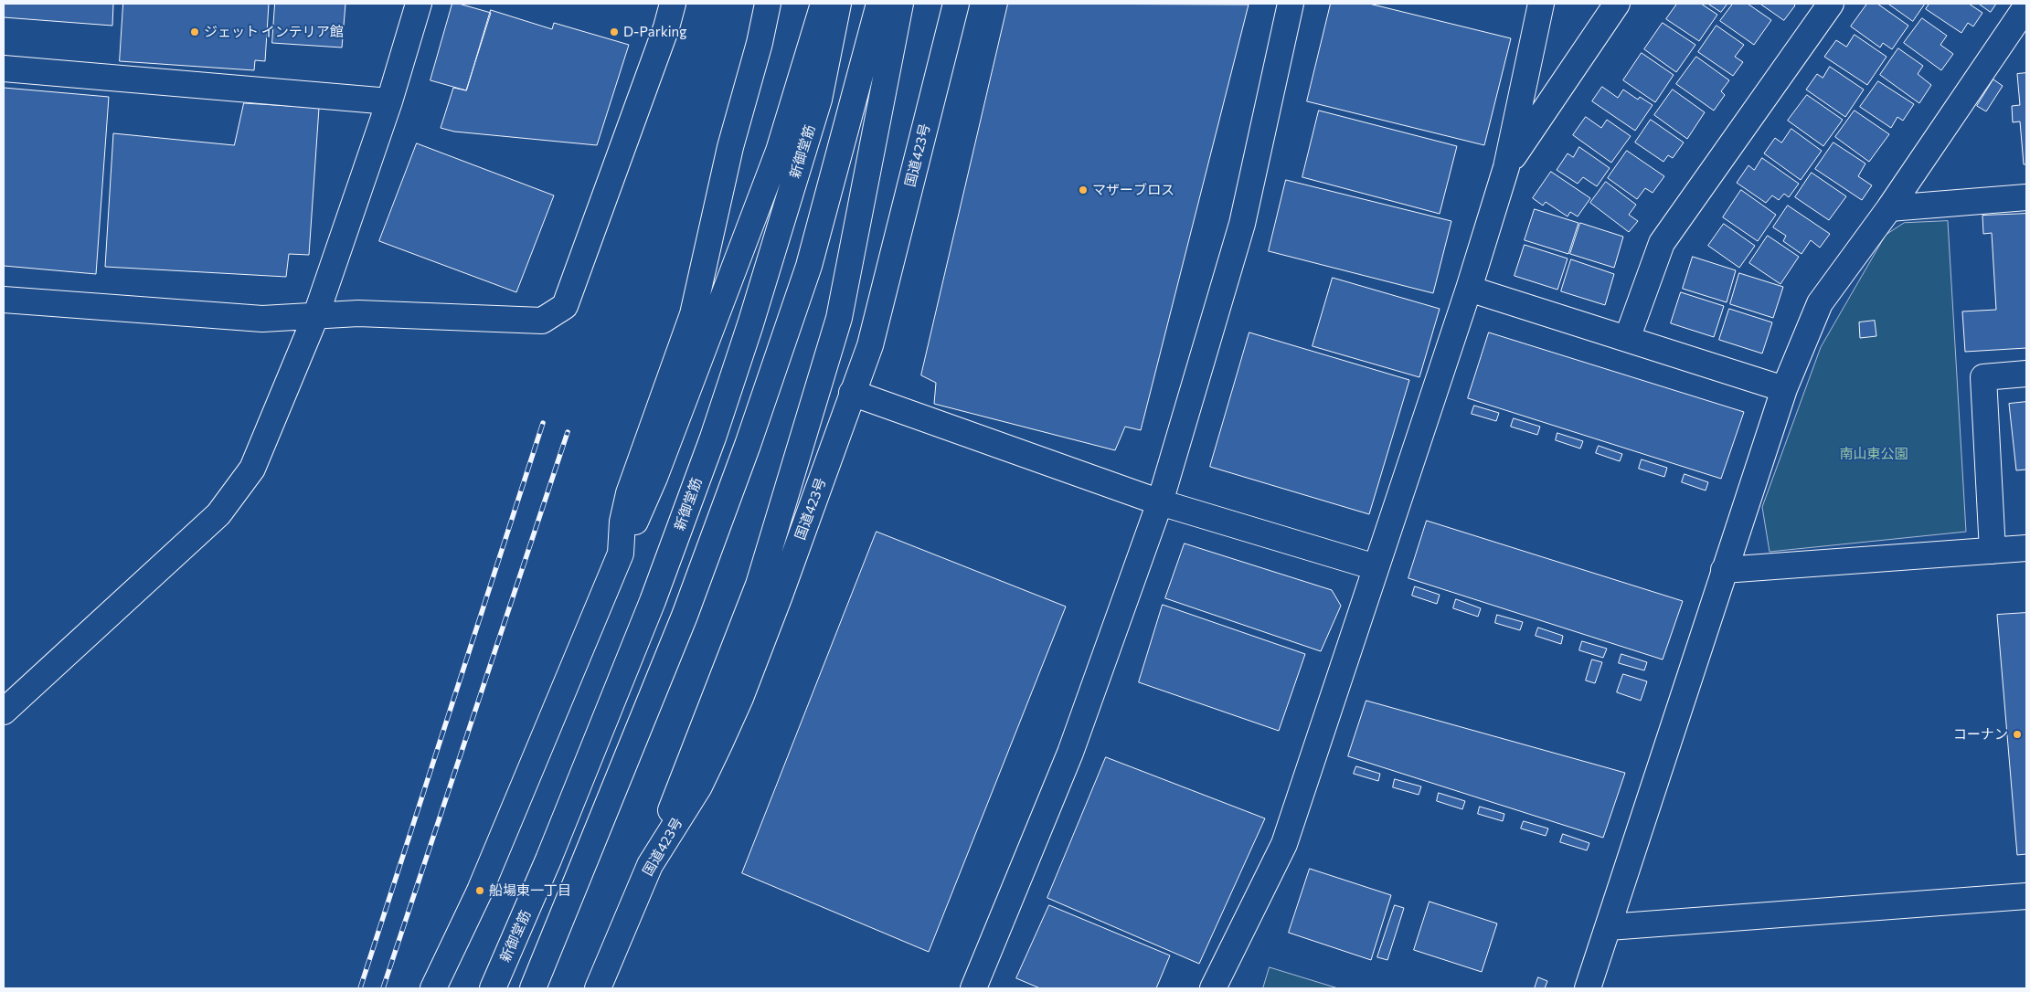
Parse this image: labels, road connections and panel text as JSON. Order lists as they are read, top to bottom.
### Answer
{
  "streets": {
    "main road": ["新御堂筋", "国道423号"]
  },
  "parks": ["南山東公園"],
  "places": [
    "ジェット インテリア館",
    "D-Parking",
    "マザーブロス",
    "コーナン",
    "船場東一丁目"
  ]
}
